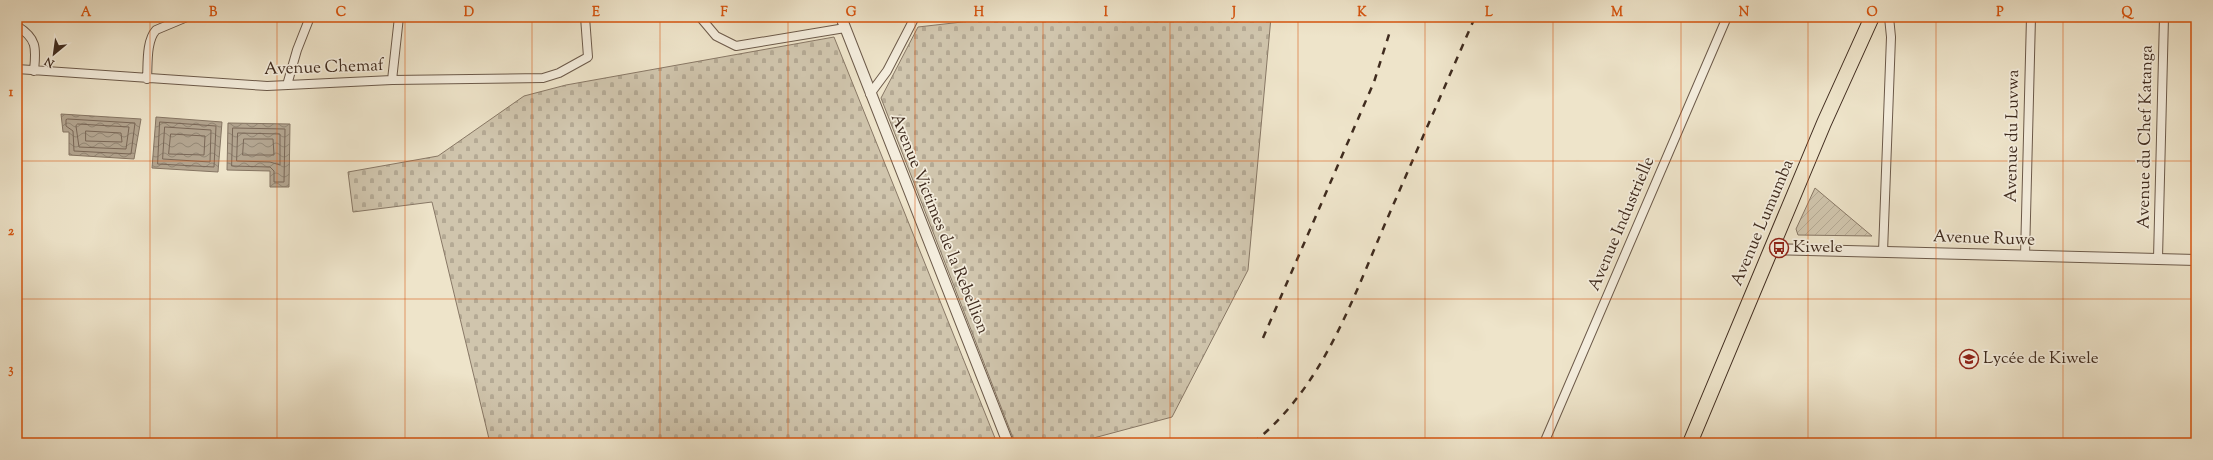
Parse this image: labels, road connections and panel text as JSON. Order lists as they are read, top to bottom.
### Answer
{
  "streets": {
    "highway": ["Avenue Lumumba"],
    "street": [
      "Avenue Chemaf",
      "Avenue du Luvwa",
      "Avenue du Chef Katanga",
      "Avenue Victimes de la Rebellion",
      "Avenue Industrielle",
      "Avenue Ruwe"
    ]
  },
  "crossings": [
    ["Avenue du Luvwa", "Avenue Ruwe"],
    ["Avenue du Chef Katanga", "Avenue Ruwe"],
    ["Avenue Lumumba", "Avenue Ruwe"]
  ],
  "places": {
    "bus stop": ["Kiwele"],
    "school or university": ["Lycée de Kiwele"]
  },
  "north": "bottom left",
  "grid": {
    "columns": [
      "A",
      "B",
      "C",
      "D",
      "E",
      "F",
      "G",
      "H",
      "I",
      "J",
      "K",
      "L",
      "M",
      "N",
      "O",
      "P",
      "Q"
    ],
    "rows": ["1", "2", "3"]
  }
}
